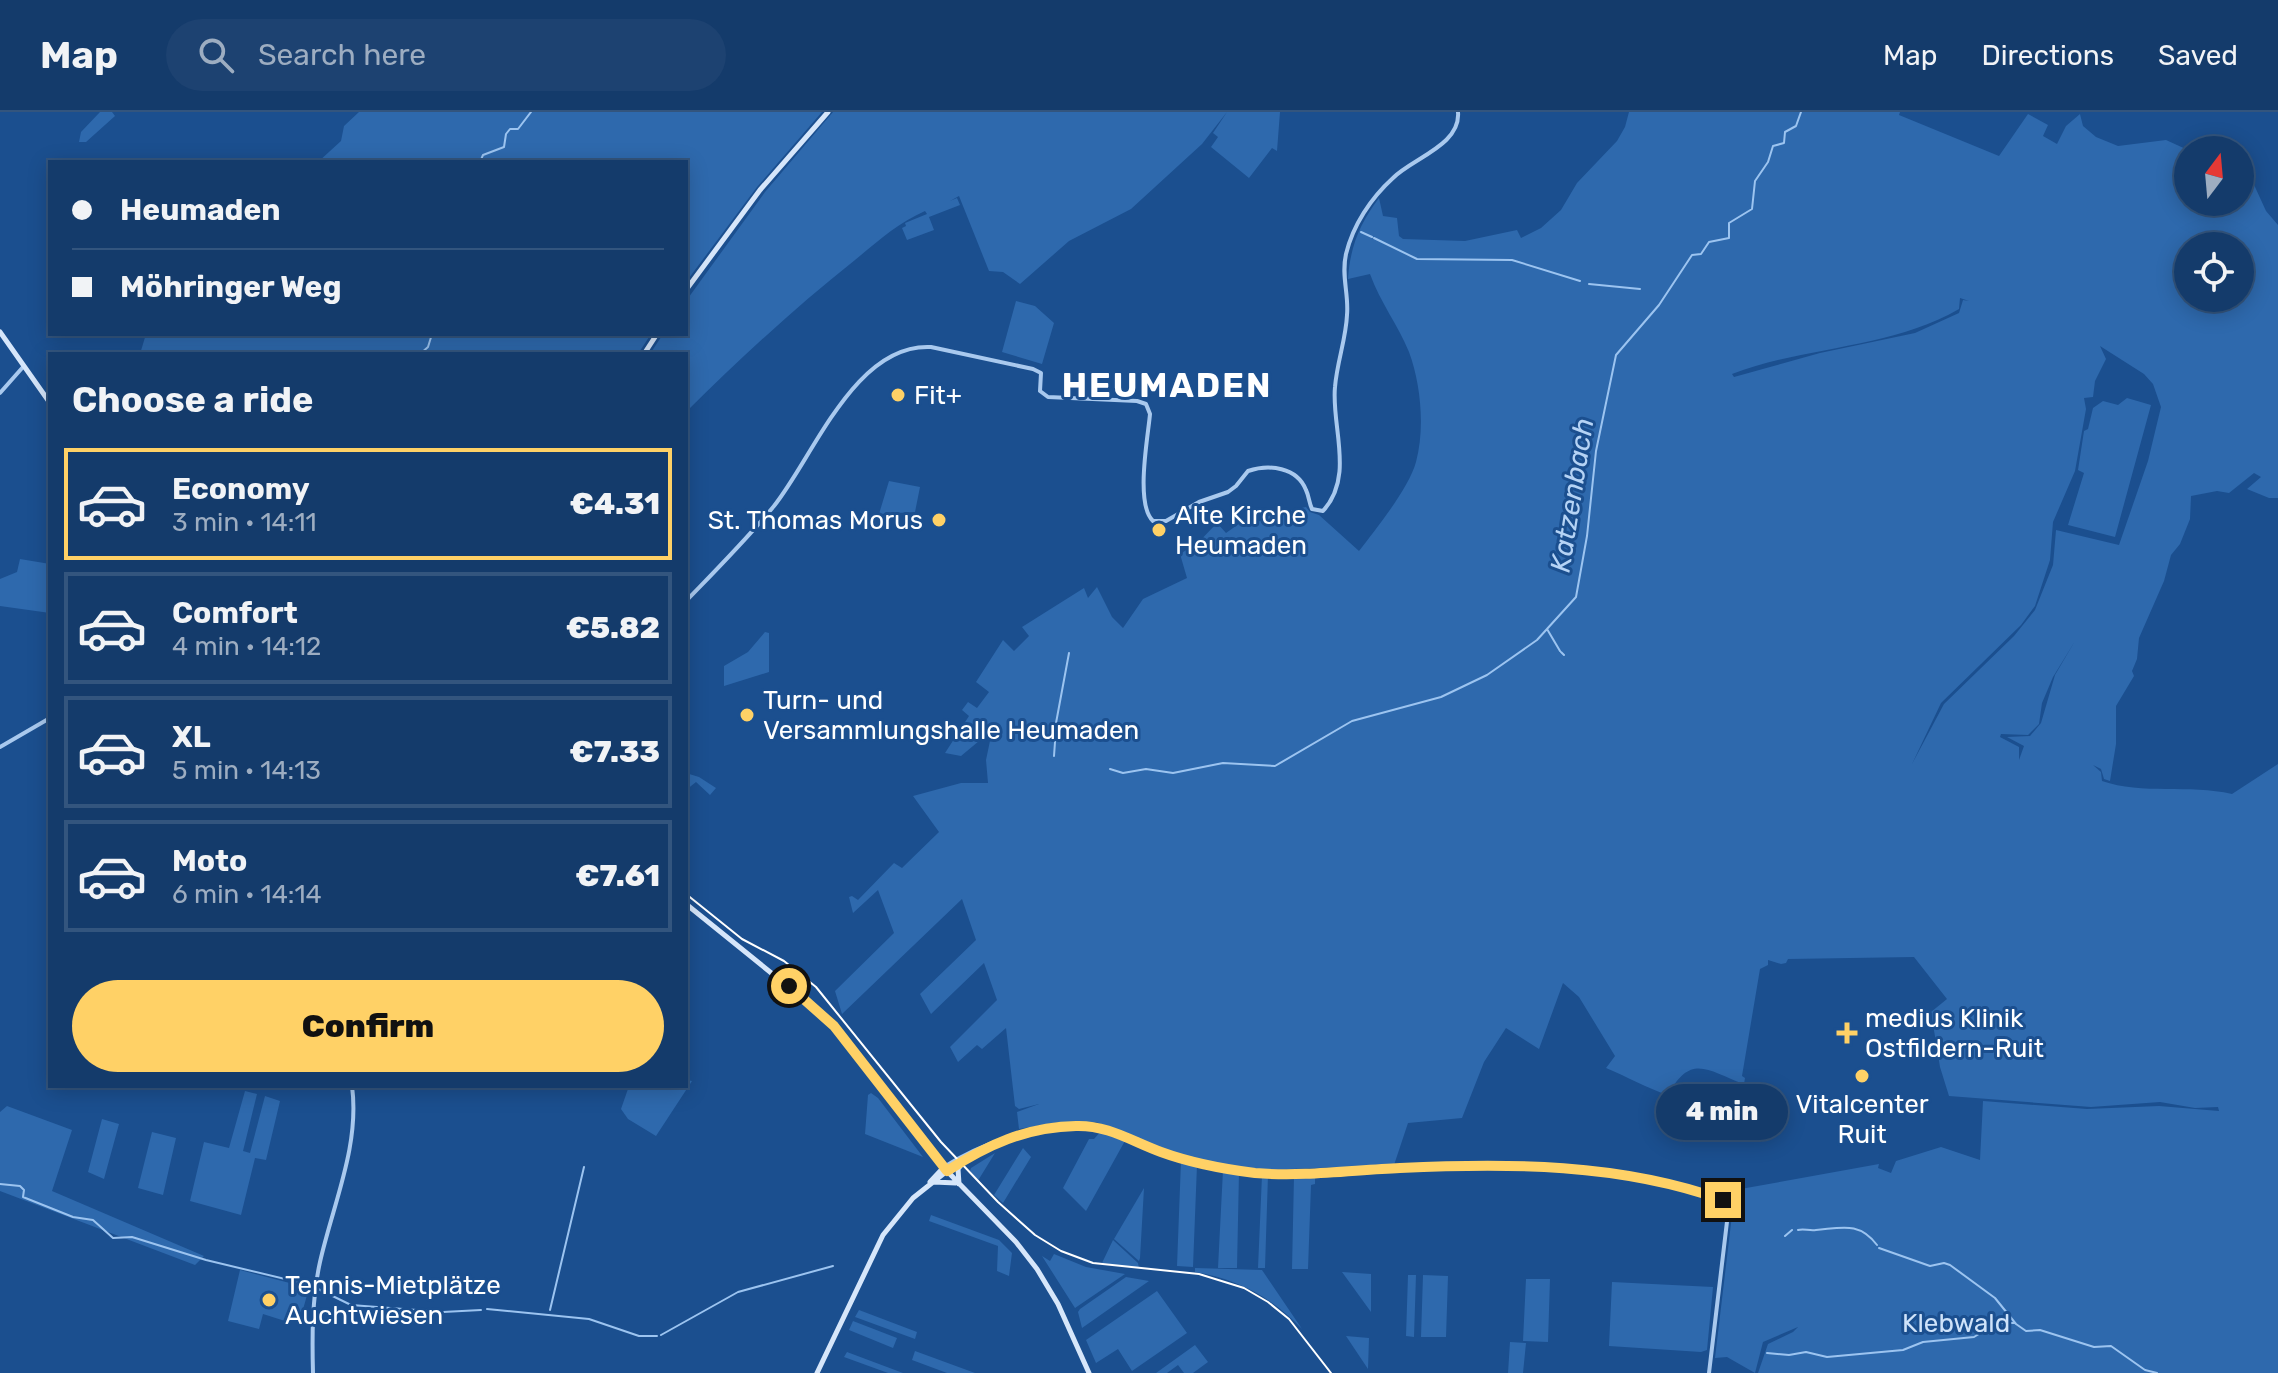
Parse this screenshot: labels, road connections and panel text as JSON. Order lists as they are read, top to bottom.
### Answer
{
  "districts": ["HEUMADEN"],
  "water": ["Katzenbach"],
  "parks": ["Klebwald"],
  "places": {
    "other": [
      "Fit+",
      "St. Thomas Morus",
      "Alte Kirche Heumaden",
      "Turn- und Versammlungshalle Heumaden",
      "Vitalcenter Ruit",
      "Tennis-Mietplätze Auchtwiesen"
    ],
    "health": ["medius Klinik Ostfildern-Ruit"]
  },
  "north": "top",
  "page": {
    "header": "Map",
    "search": "Search here",
    "nav": ["Map", "Directions", "Saved"],
    "banner": ["Heumaden", "Möhringer Weg"],
    "heading": "Choose a ride",
    "list": [
      {
        "name": "Economy",
        "note": "3 min · 14:11",
        "value": "€4.31"
      },
      {
        "name": "Comfort",
        "note": "4 min · 14:12",
        "value": "€5.82"
      },
      {
        "name": "XL",
        "note": "5 min · 14:13",
        "value": "€7.33"
      },
      {
        "name": "Moto",
        "note": "6 min · 14:14",
        "value": "€7.61"
      }
    ],
    "buttons": "Confirm",
    "bubble": "4 min"
  }
}
